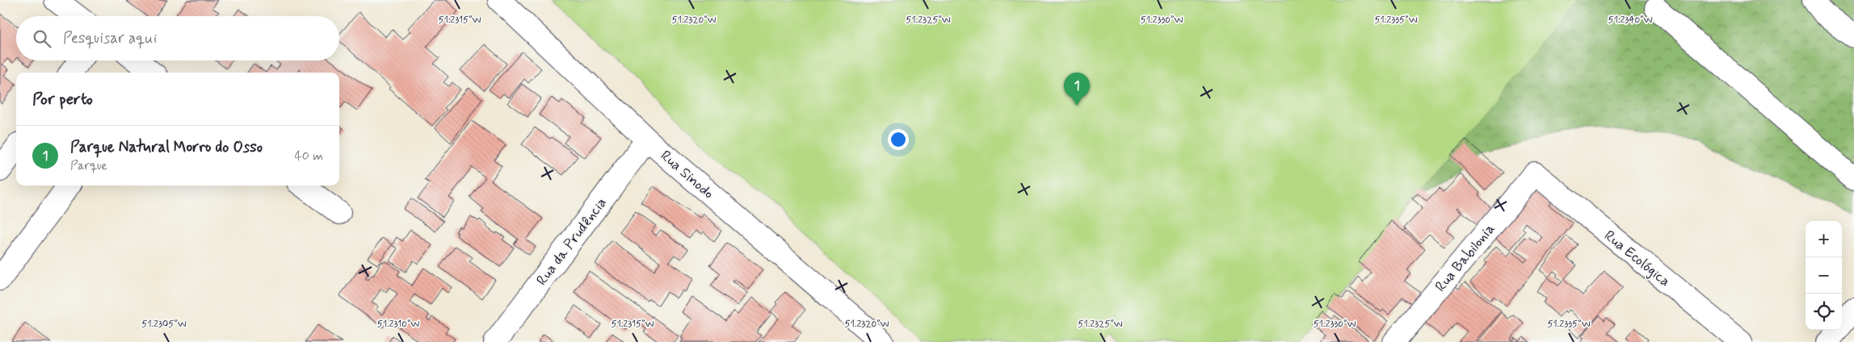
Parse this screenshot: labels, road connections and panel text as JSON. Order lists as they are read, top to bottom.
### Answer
{
  "streets": {
    "street": [
      "Rua Sinodo",
      "Rua da Prudência",
      "Rua Babilonia",
      "Rua Ecológica"
    ]
  },
  "crossings": [
    ["Rua Sinodo", "Rua da Prudência"],
    ["Rua Babilonia", "Rua Ecológica"]
  ],
  "page": {
    "search": "Pesquisar aqui",
    "pins": "1",
    "heading": "Por perto",
    "list": [
      {
        "mark": "1",
        "name": "Parque Natural Morro do Osso",
        "note": "Parque",
        "value": "40 m"
      }
    ],
    "map_buttons": ["+", "−"]
  },
  "coordinates": [
    "51.2315°W",
    "51.2320°W",
    "51.2325°W",
    "51.2330°W",
    "51.2335°W",
    "51.2340°W",
    "51.2305°W",
    "51.2310°W"
  ]
}
